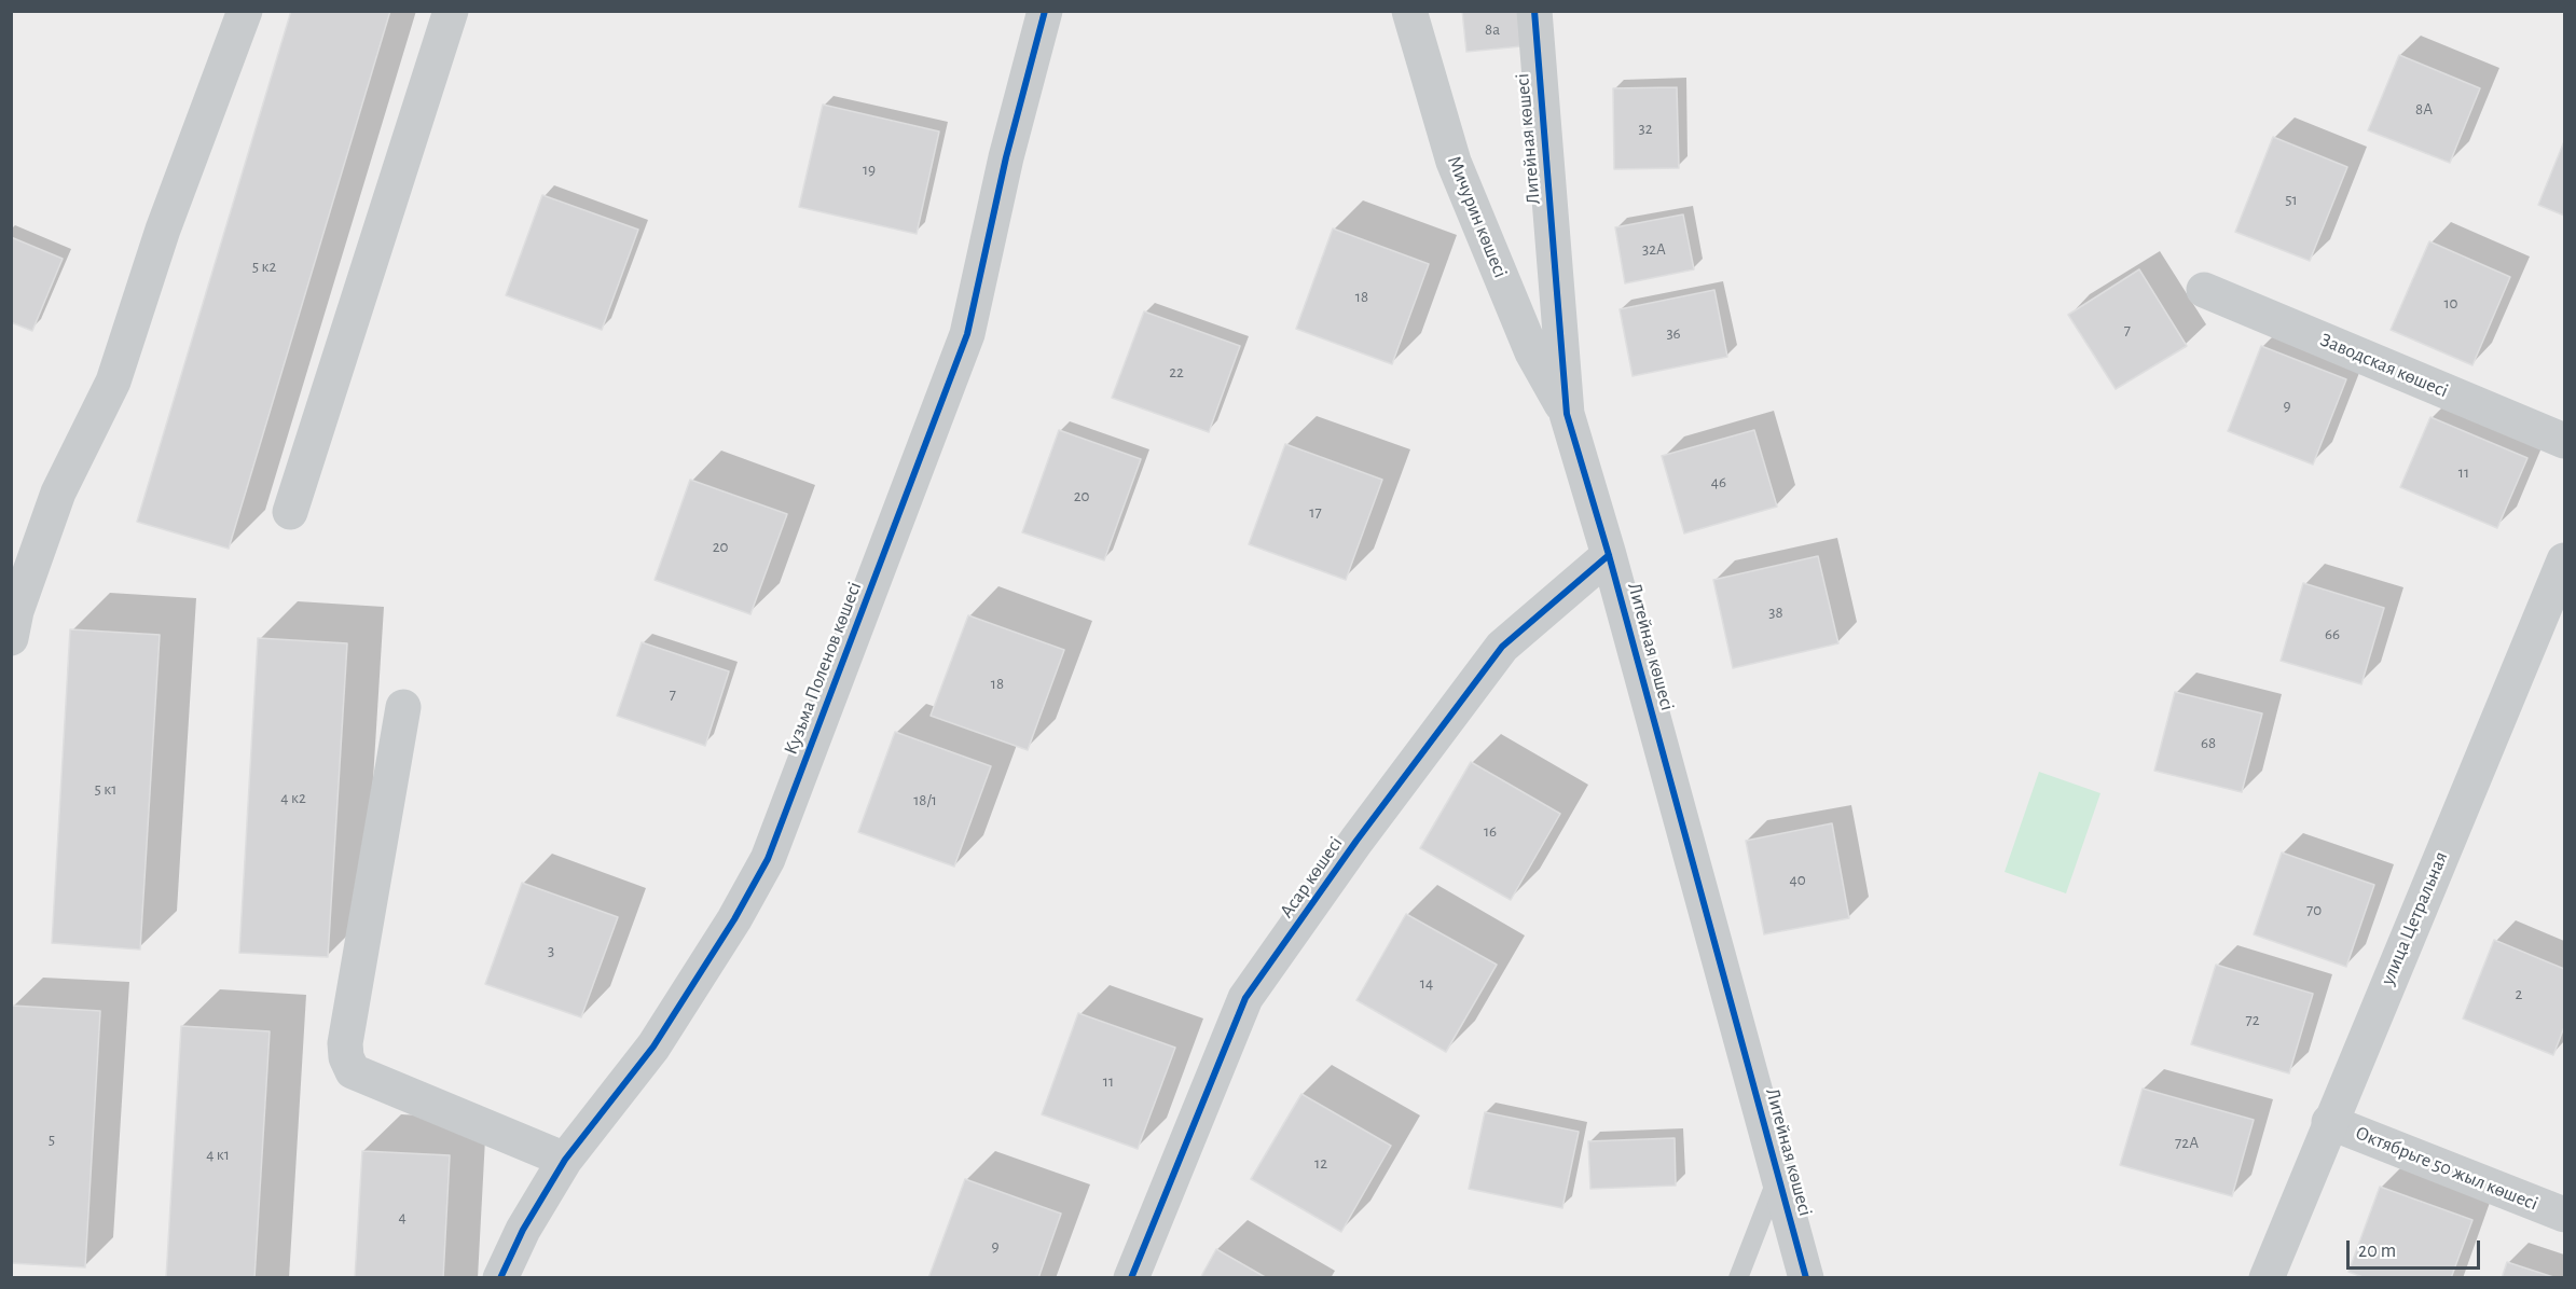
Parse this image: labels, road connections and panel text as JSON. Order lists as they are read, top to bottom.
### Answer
{
  "streets": {
    "street": [
      "Литейная көшесі",
      "Мичурин көшесі",
      "Заводская көшесі",
      "Кузьма Поленов көшесі",
      "Асар көшесі",
      "улица Цетральная",
      "Октябрьге 50 жыл көшесі"
    ]
  },
  "crossings": [
    ["Литейная көшесі", "Мичурин көшесі"],
    ["Литейная көшесі", "Асар көшесі"],
    ["улица Цетральная", "Октябрьге 50 жыл көшесі"]
  ],
  "house_numbers": [
    "8а",
    "8А",
    "32",
    "19",
    "51",
    "32А",
    "5 к2",
    "18",
    "10",
    "7",
    "36",
    "22",
    "9",
    "11",
    "46",
    "20",
    "17",
    "20",
    "38",
    "66",
    "18",
    "7",
    "68",
    "5 к1",
    "4 к2",
    "18/1",
    "16",
    "40",
    "70",
    "3",
    "14",
    "2",
    "72",
    "11",
    "5",
    "72А",
    "4 к1",
    "12",
    "4",
    "9"
  ],
  "scale_bar": "20 m"
}
